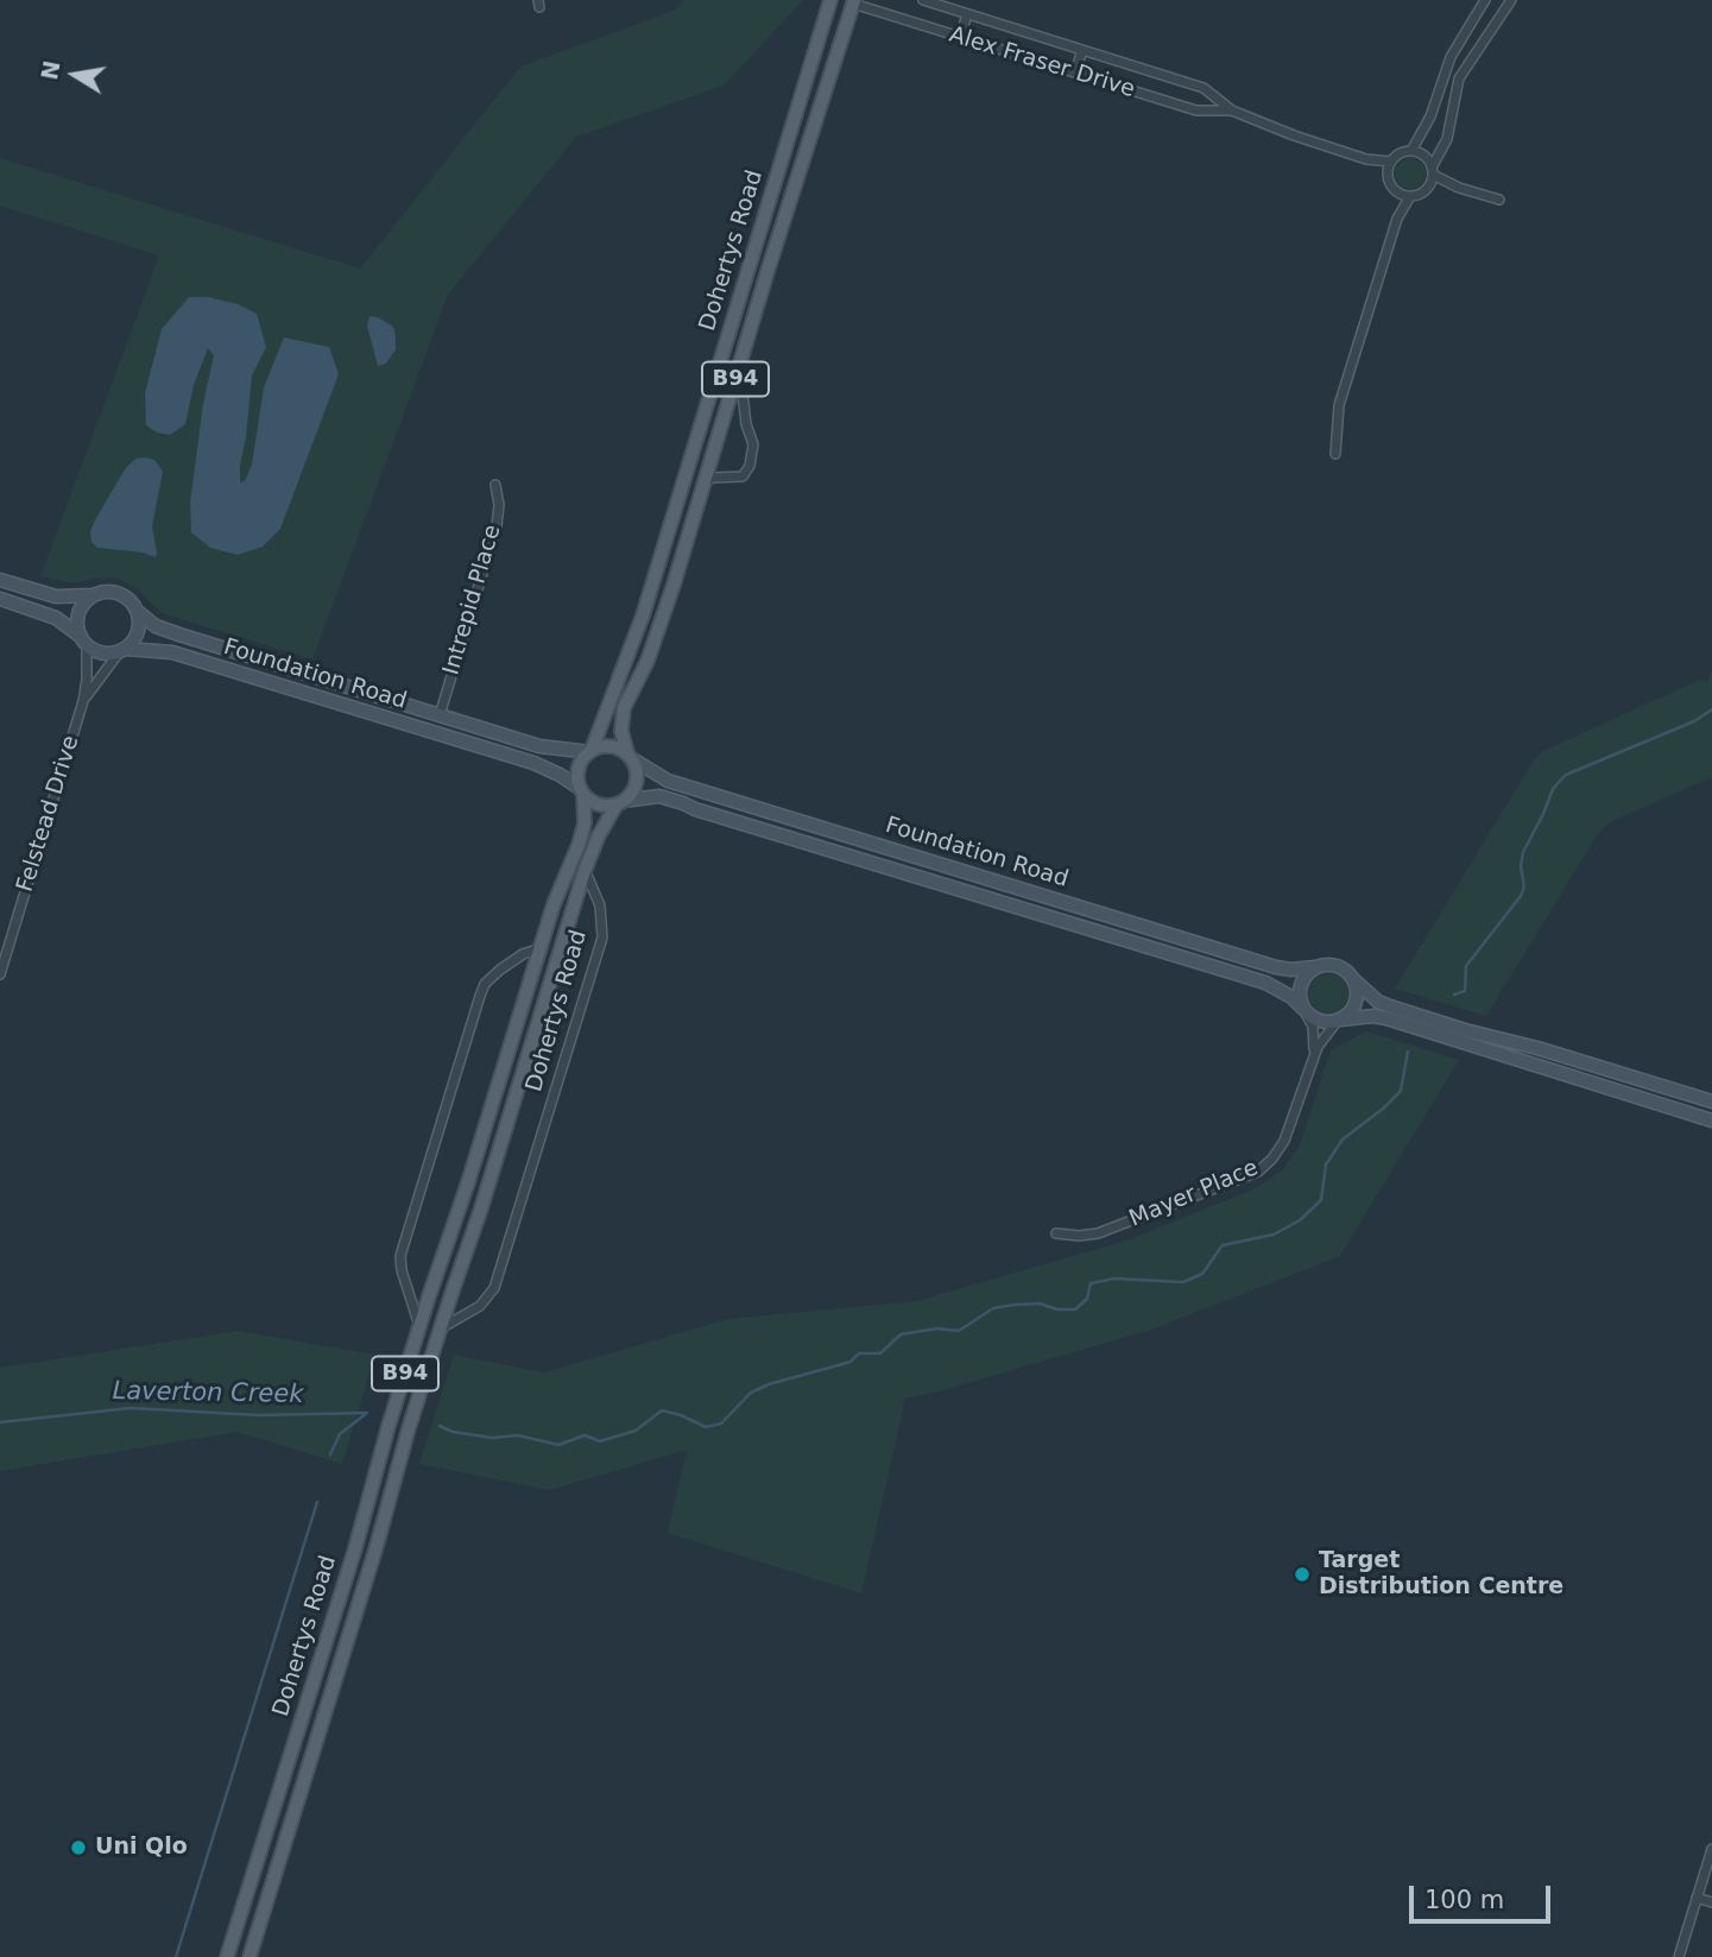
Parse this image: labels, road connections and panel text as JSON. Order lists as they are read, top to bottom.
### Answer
{
  "streets": {
    "main road": ["Dohertys Road", "B94"],
    "street": [
      "Alex Fraser Drive",
      "Intrepid Place",
      "Foundation Road",
      "Felstead Drive",
      "Mayer Place"
    ]
  },
  "crossings": [
    ["Alex Fraser Drive", "Dohertys Road"],
    ["Dohertys Road", "B94"],
    ["Dohertys Road", "Foundation Road"],
    ["B94", "Foundation Road"],
    ["Intrepid Place", "Foundation Road"],
    ["Foundation Road", "Felstead Drive"],
    ["Foundation Road", "Mayer Place"]
  ],
  "water": ["Laverton Creek"],
  "places": ["Target Distribution Centre", "Uni Qlo"],
  "scale_bar": "100 m",
  "north": "left"
}
